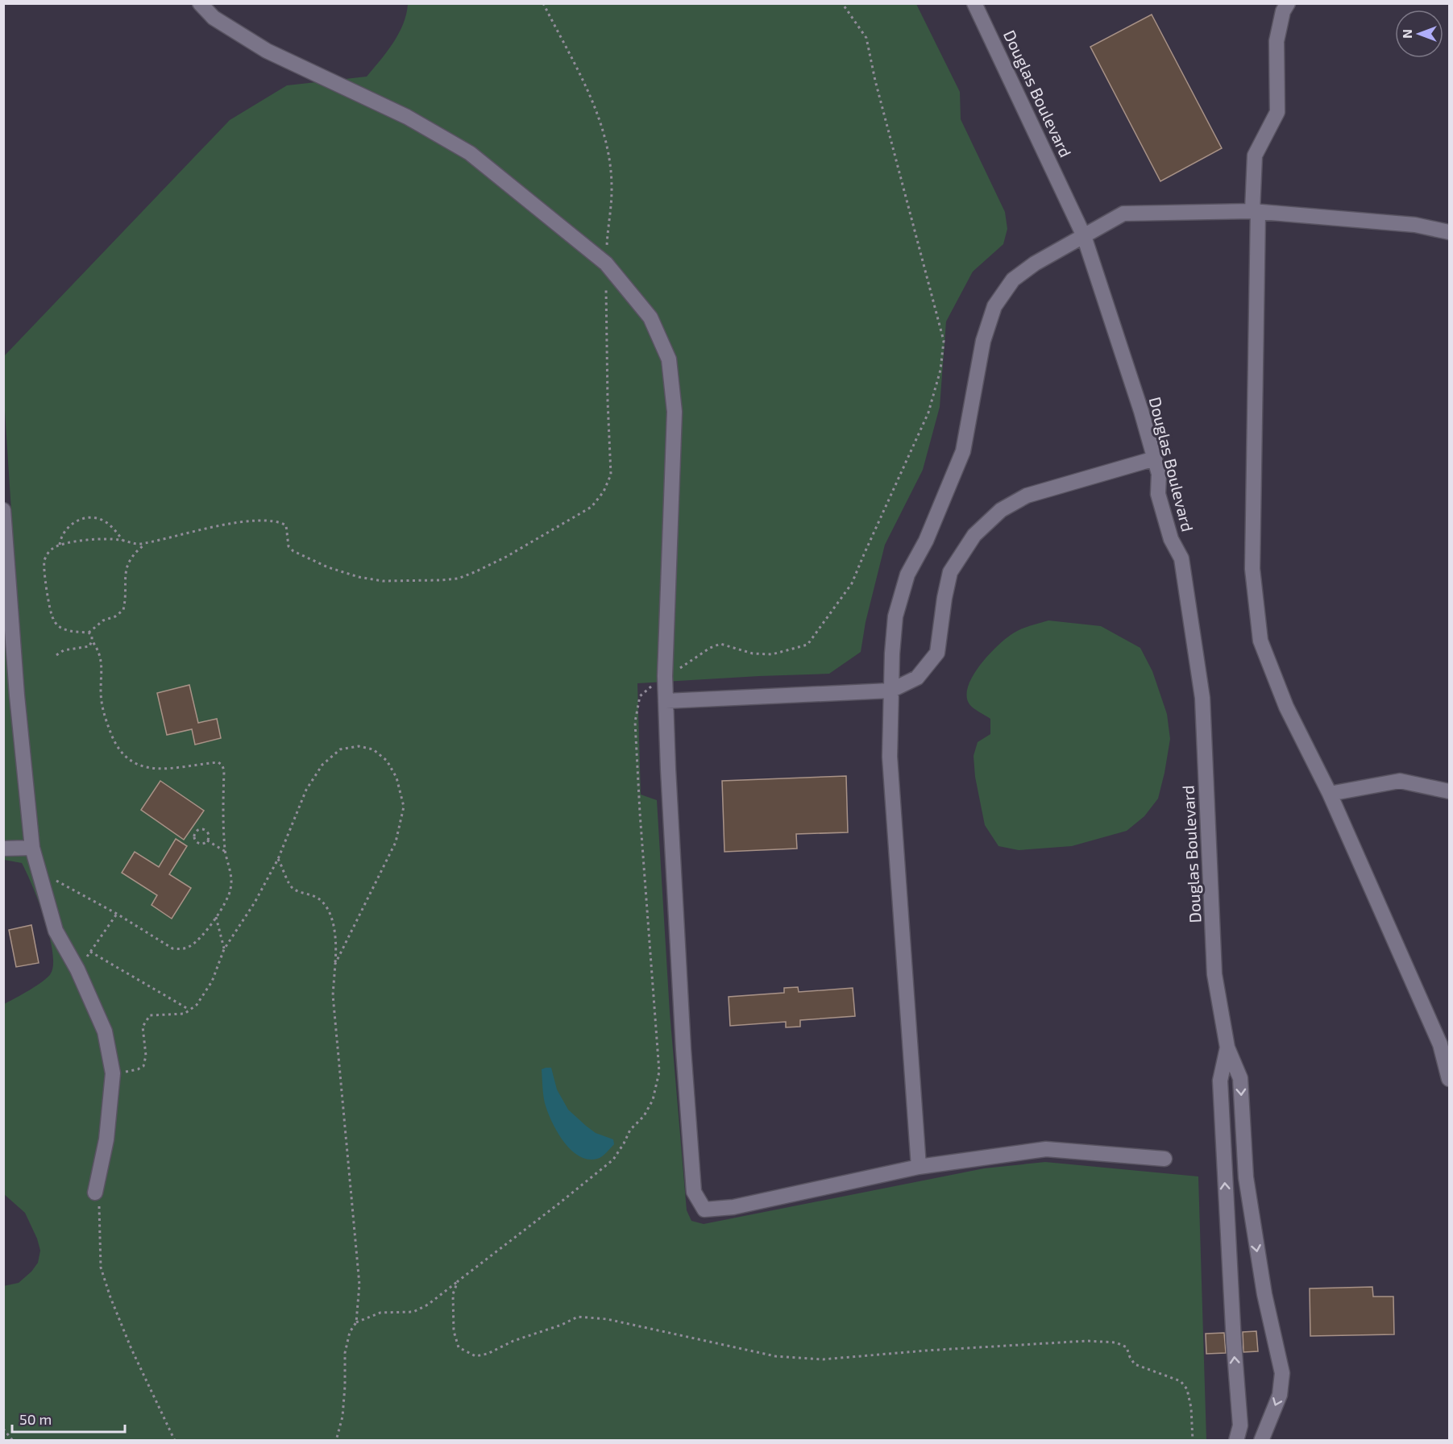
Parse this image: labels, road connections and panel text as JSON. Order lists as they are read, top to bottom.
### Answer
{
  "streets": {
    "street": ["Douglas Boulevard"]
  },
  "scale_bar": "50 m",
  "north": "left"
}
